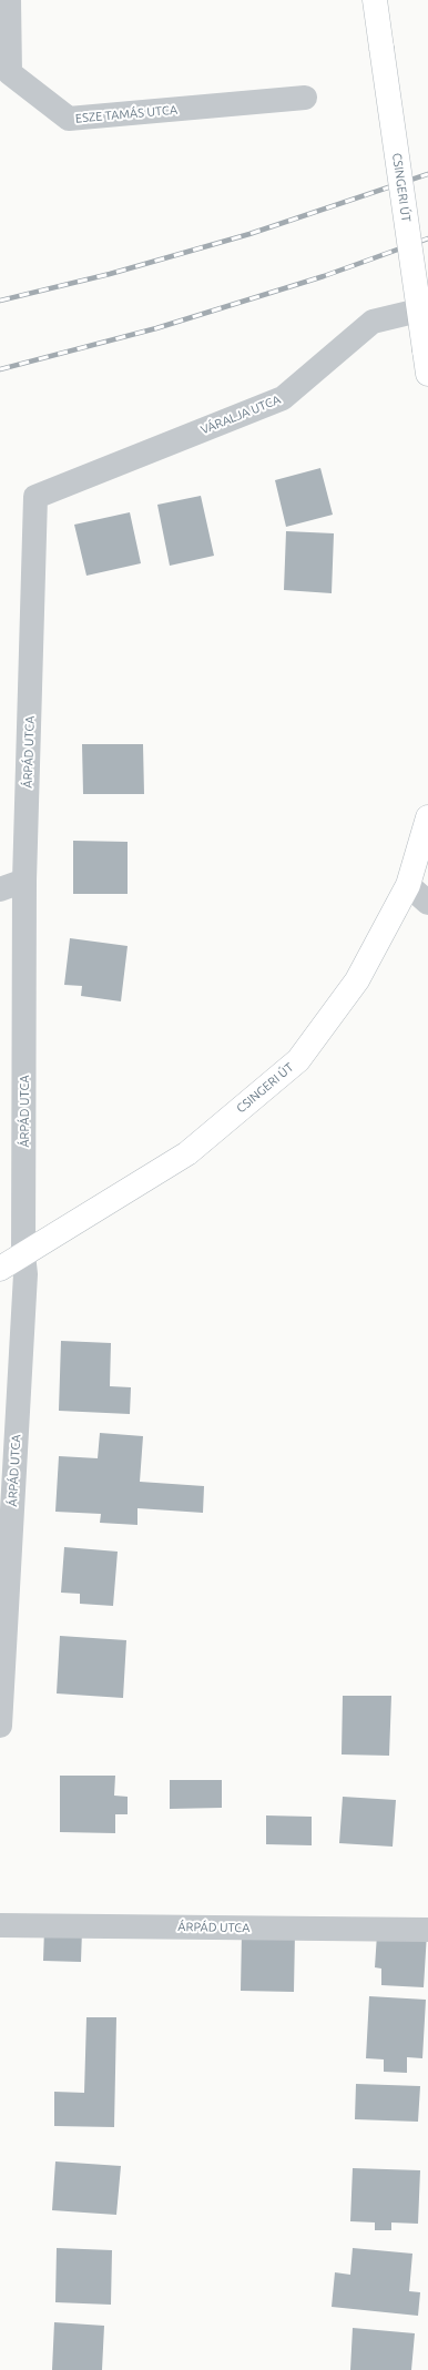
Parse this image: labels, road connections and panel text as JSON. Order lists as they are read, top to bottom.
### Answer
{
  "streets": {
    "main road": ["CSINGERI ÚT"],
    "street": ["ESZE TAMÁS UTCA", "VÁRALJA UTCA", "ÁRPÁD UTCA"]
  },
  "crossings": [
    ["CSINGERI ÚT", "ÁRPÁD UTCA"],
    ["VÁRALJA UTCA", "ÁRPÁD UTCA"]
  ]
}
